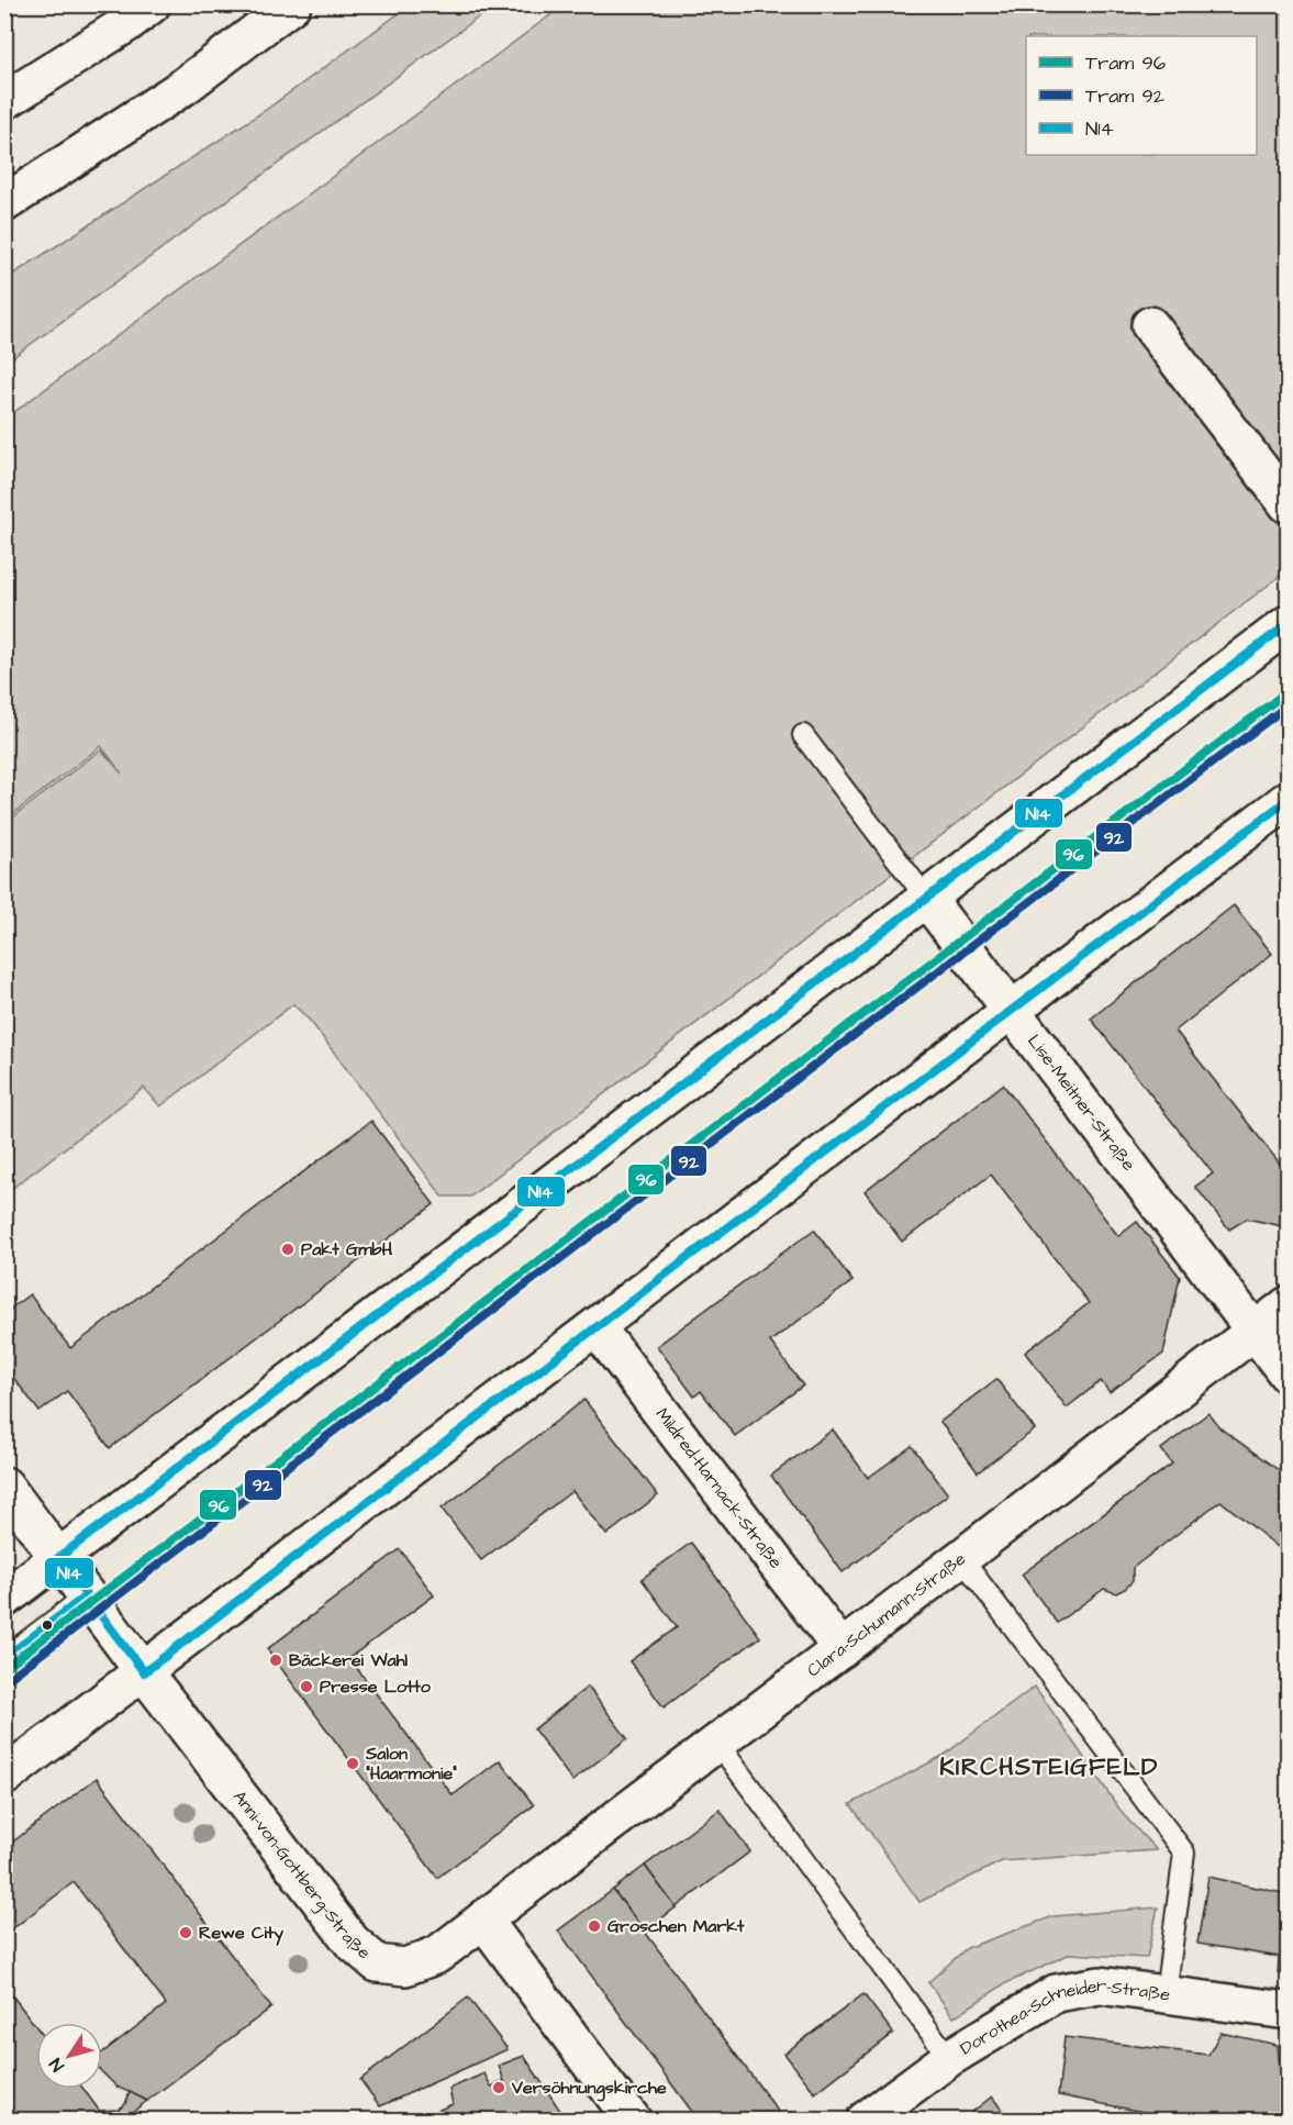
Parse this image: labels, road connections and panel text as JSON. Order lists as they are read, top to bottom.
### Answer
{
  "streets": {
    "main road": [
      "Lise-Meitner-Straße",
      "Mildred-Harnack-Straße",
      "Clara-Schumann-Straße",
      "Anni-von-Gottberg-Straße",
      "Dorothea-Schneider-Straße"
    ]
  },
  "crossings": [
    ["Lise-Meitner-Straße", "Clara-Schumann-Straße"],
    ["Mildred-Harnack-Straße", "Clara-Schumann-Straße"],
    ["Clara-Schumann-Straße", "Anni-von-Gottberg-Straße"]
  ],
  "districts": ["KIRCHSTEIGFELD"],
  "places": [
    "Pakt GmbH",
    "Bäckerei Wahl",
    "Presse Lotto",
    "Salon \"Haarmonie\"",
    "Groschen Markt",
    "Rewe City",
    "Versöhnungskirche"
  ],
  "lines": ["transit line N14", "tram line 96", "tram line 92"],
  "legend": ["Tram 96", "Tram 92", "N14"],
  "north": "bottom left"
}
